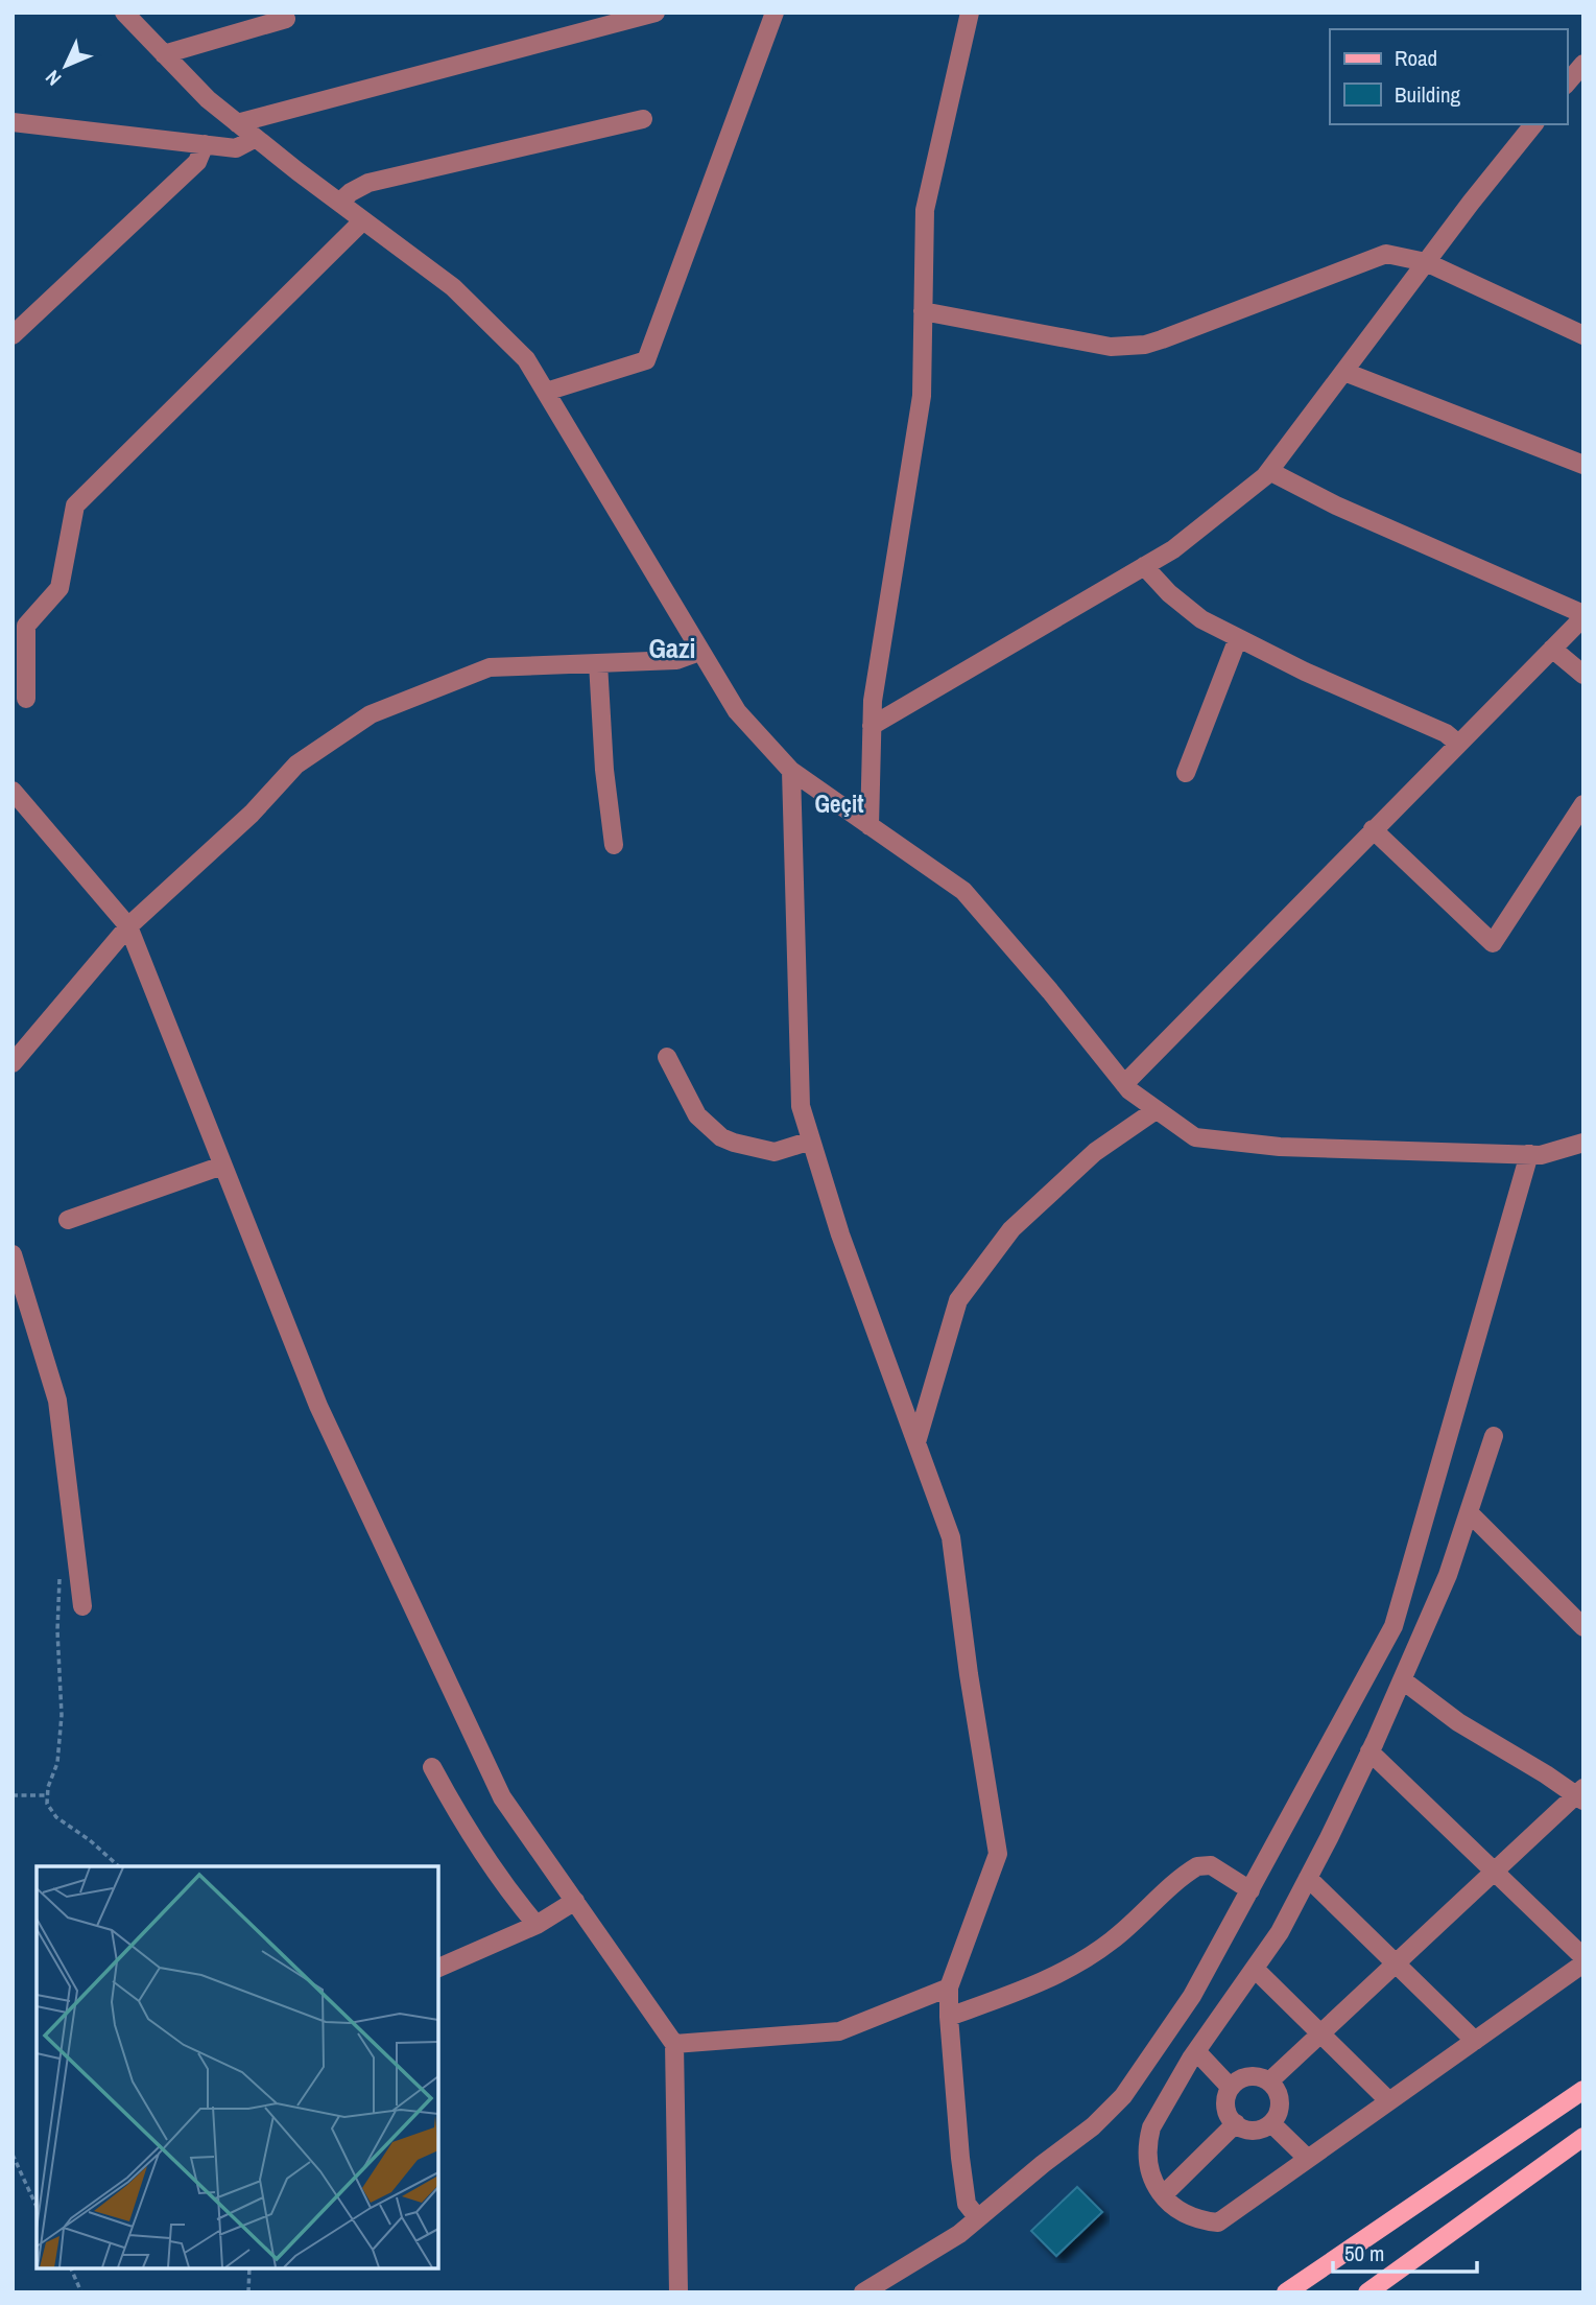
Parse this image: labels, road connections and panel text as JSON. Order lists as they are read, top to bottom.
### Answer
{
  "districts": ["Gazi", "Geçit"],
  "legend": ["Road", "Building"],
  "scale_bar": "50 m",
  "north": "bottom left"
}
